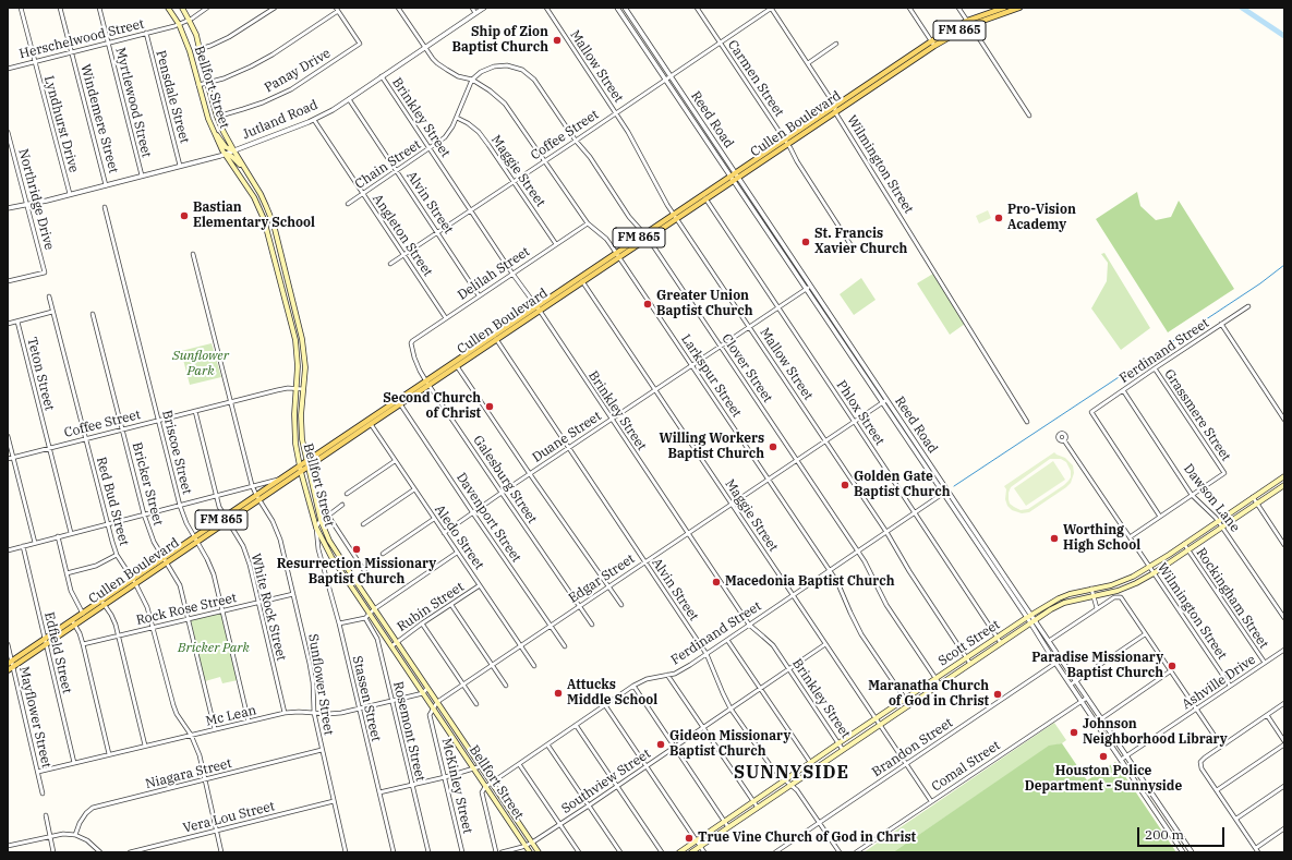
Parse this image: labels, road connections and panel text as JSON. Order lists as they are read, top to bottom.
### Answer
{
  "streets": {
    "main road": [
      "FM 865",
      "Bellfort Street",
      "Cullen Boulevard",
      "Scott Street"
    ],
    "street": [
      "Herschelwood Street",
      "Mallow Street",
      "Panay Drive",
      "Carmen Street",
      "Pensdale Street",
      "Myrtlewood Street",
      "Brinkley Street",
      "Windemere Street",
      "Jutland Road",
      "Reed Road",
      "Lyndhurst Drive",
      "Coffee Street",
      "Chain Street",
      "Wilmington Street",
      "Maggie Street",
      "Northridge Drive",
      "Alvin Street",
      "Angleton Street",
      "Delilah Street",
      "Ferdinand Street",
      "Clover Street",
      "Teton Street",
      "Larkspur Street",
      "Phlox Street",
      "Grassmere Street",
      "Duane Street",
      "Briscoe Street",
      "Galesburg Street",
      "Bricker Street",
      "Dawson Lane",
      "Red Bud Street",
      "Davenport Street",
      "Aledo Street",
      "Edgar Street",
      "Rockingham Street",
      "White Rock Street",
      "Rubin Street",
      "Rock Rose Street",
      "Edfield Street",
      "Ashville Drive",
      "Sunflower Street",
      "Stassen Street",
      "Mc Lean",
      "Mayflower Street",
      "Rosemont Street",
      "Brandon Street",
      "Comal Street",
      "Niagara Street",
      "Southview Street",
      "McKinley Street",
      "Vera Lou Street"
    ]
  },
  "crossings": [
    ["Herschelwood Street", "Bellfort Street"],
    ["Herschelwood Street", "Pensdale Street"],
    ["Herschelwood Street", "Myrtlewood Street"],
    ["Herschelwood Street", "Windemere Street"],
    ["Herschelwood Street", "Lyndhurst Drive"],
    ["Mallow Street", "Cullen Boulevard"],
    ["Mallow Street", "Coffee Street"],
    ["Mallow Street", "Ferdinand Street"],
    ["Mallow Street", "Duane Street"],
    ["Mallow Street", "Edgar Street"],
    ["Mallow Street", "Scott Street"],
    ["Panay Drive", "Bellfort Street"],
    ["Carmen Street", "Cullen Boulevard"],
    ["Carmen Street", "Coffee Street"],
    ["Bellfort Street", "Jutland Road"],
    ["Bellfort Street", "Cullen Boulevard"],
    ["Bellfort Street", "Coffee Street"],
    ["Bellfort Street", "Ferdinand Street"],
    ["Bellfort Street", "Edgar Street"],
    ["Bellfort Street", "Rubin Street"],
    ["Bellfort Street", "Stassen Street"],
    ["Bellfort Street", "Mc Lean"],
    ["Bellfort Street", "Southview Street"],
    ["Bellfort Street", "McKinley Street"],
    ["Pensdale Street", "Jutland Road"],
    ["Myrtlewood Street", "Jutland Road"],
    ["Brinkley Street", "Jutland Road"],
    ["Brinkley Street", "Cullen Boulevard"],
    ["Brinkley Street", "Coffee Street"],
    ["Brinkley Street", "Chain Street"],
    ["Brinkley Street", "Delilah Street"],
    ["Brinkley Street", "Ferdinand Street"],
    ["Brinkley Street", "Duane Street"],
    ["Brinkley Street", "Edgar Street"],
    ["Brinkley Street", "Scott Street"],
    ["Brinkley Street", "Southview Street"],
    ["Windemere Street", "Jutland Road"],
    ["Jutland Road", "Lyndhurst Drive"],
    ["Jutland Road", "Northridge Drive"],
    ["Jutland Road", "Alvin Street"],
    ["Jutland Road", "Angleton Street"],
    ["Jutland Road", "Larkspur Street"],
    ["Reed Road", "Cullen Boulevard"],
    ["Reed Road", "Coffee Street"],
    ["Reed Road", "Ferdinand Street"],
    ["Reed Road", "Duane Street"],
    ["Reed Road", "Edgar Street"],
    ["Reed Road", "Scott Street"],
    ["Reed Road", "Ashville Drive"],
    ["Reed Road", "Brandon Street"],
    ["Reed Road", "Comal Street"],
    ["Cullen Boulevard", "Wilmington Street"],
    ["Cullen Boulevard", "Maggie Street"],
    ["Cullen Boulevard", "Alvin Street"],
    ["Cullen Boulevard", "Clover Street"],
    ["Cullen Boulevard", "Larkspur Street"],
    ["Cullen Boulevard", "Phlox Street"],
    ["Cullen Boulevard", "Briscoe Street"],
    ["Cullen Boulevard", "Galesburg Street"],
    ["Cullen Boulevard", "Bricker Street"],
    ["Cullen Boulevard", "Red Bud Street"],
    ["Cullen Boulevard", "Davenport Street"],
    ["Cullen Boulevard", "Aledo Street"],
    ["Cullen Boulevard", "White Rock Street"],
    ["Cullen Boulevard", "Edfield Street"],
    ["Cullen Boulevard", "Sunflower Street"],
    ["Cullen Boulevard", "Mayflower Street"],
    ["Coffee Street", "Wilmington Street"],
    ["Coffee Street", "Maggie Street"],
    ["Coffee Street", "Alvin Street"],
    ["Coffee Street", "Angleton Street"],
    ["Coffee Street", "Clover Street"],
    ["Coffee Street", "Teton Street"],
    ["Coffee Street", "Larkspur Street"],
    ["Coffee Street", "Briscoe Street"],
    ["Coffee Street", "Bricker Street"],
    ["Coffee Street", "Red Bud Street"],
    ["Coffee Street", "White Rock Street"],
    ["Chain Street", "Maggie Street"],
    ["Chain Street", "Alvin Street"],
    ["Chain Street", "Angleton Street"],
    ["Chain Street", "Clover Street"],
    ["Chain Street", "Larkspur Street"],
    ["Wilmington Street", "Scott Street"],
    ["Wilmington Street", "Ashville Drive"],
    ["Maggie Street", "Delilah Street"],
    ["Maggie Street", "Ferdinand Street"],
    ["Maggie Street", "Duane Street"],
    ["Maggie Street", "Edgar Street"],
    ["Maggie Street", "Scott Street"],
    ["Maggie Street", "Brandon Street"],
    ["Maggie Street", "Comal Street"],
    ["Maggie Street", "Southview Street"],
    ["Alvin Street", "Delilah Street"],
    ["Alvin Street", "Ferdinand Street"],
    ["Alvin Street", "Duane Street"],
    ["Alvin Street", "Edgar Street"],
    ["Alvin Street", "Scott Street"],
    ["Alvin Street", "Brandon Street"],
    ["Alvin Street", "Southview Street"],
    ["Angleton Street", "Delilah Street"],
    ["Delilah Street", "Larkspur Street"],
    ["Delilah Street", "Galesburg Street"],
    ["Ferdinand Street", "Clover Street"],
    ["Ferdinand Street", "Larkspur Street"],
    ["Ferdinand Street", "Phlox Street"],
    ["Ferdinand Street", "Grassmere Street"],
    ["Ferdinand Street", "Dawson Lane"],
    ["Clover Street", "Larkspur Street"],
    ["Clover Street", "Duane Street"],
    ["Clover Street", "Edgar Street"],
    ["Clover Street", "Scott Street"],
    ["Larkspur Street", "Duane Street"],
    ["Larkspur Street", "Edgar Street"],
    ["Larkspur Street", "Scott Street"],
    ["Phlox Street", "Duane Street"],
    ["Phlox Street", "Edgar Street"],
    ["Phlox Street", "Scott Street"],
    ["Grassmere Street", "Dawson Lane"],
    ["Duane Street", "Galesburg Street"],
    ["Duane Street", "Davenport Street"],
    ["Duane Street", "Aledo Street"],
    ["Briscoe Street", "Rock Rose Street"],
    ["Briscoe Street", "Mc Lean"],
    ["Galesburg Street", "Edgar Street"],
    ["Bricker Street", "Rock Rose Street"],
    ["Bricker Street", "Mc Lean"],
    ["Dawson Lane", "Scott Street"],
    ["Red Bud Street", "Rock Rose Street"],
    ["Red Bud Street", "Mc Lean"],
    ["Red Bud Street", "Niagara Street"],
    ["Red Bud Street", "Vera Lou Street"],
    ["Davenport Street", "Edgar Street"],
    ["Aledo Street", "Edgar Street"],
    ["Aledo Street", "Rubin Street"],
    ["Rockingham Street", "Scott Street"],
    ["Rockingham Street", "Ashville Drive"],
    ["White Rock Street", "Rock Rose Street"],
    ["White Rock Street", "Mc Lean"],
    ["Rock Rose Street", "Sunflower Street"],
    ["Edfield Street", "Mc Lean"],
    ["Sunflower Street", "Mc Lean"],
    ["Sunflower Street", "Niagara Street"],
    ["Sunflower Street", "Vera Lou Street"],
    ["Stassen Street", "Mc Lean"],
    ["Mc Lean", "Mayflower Street"],
    ["Mc Lean", "Rosemont Street"]
  ],
  "districts": ["SUNNYSIDE"],
  "parks": ["Sunflower Park", "Bricker Park"],
  "places": [
    "Ship of Zion Baptist Church",
    "Bastian Elementary School",
    "Pro-Vision Academy",
    "St. Francis Xavier Church",
    "Greater Union Baptist Church",
    "Second Church of Christ",
    "Willing Workers Baptist Church",
    "Golden Gate Baptist Church",
    "Worthing High School",
    "Resurrection Missionary Baptist Church",
    "Macedonia Baptist Church",
    "Paradise Missionary Baptist Church",
    "Attucks Middle School",
    "Maranatha Church of God in Christ",
    "Johnson Neighborhood Library",
    "Gideon Missionary Baptist Church",
    "Houston Police Department - Sunnyside",
    "True Vine Church of God in Christ"
  ],
  "scale_bar": "200 m"
}
